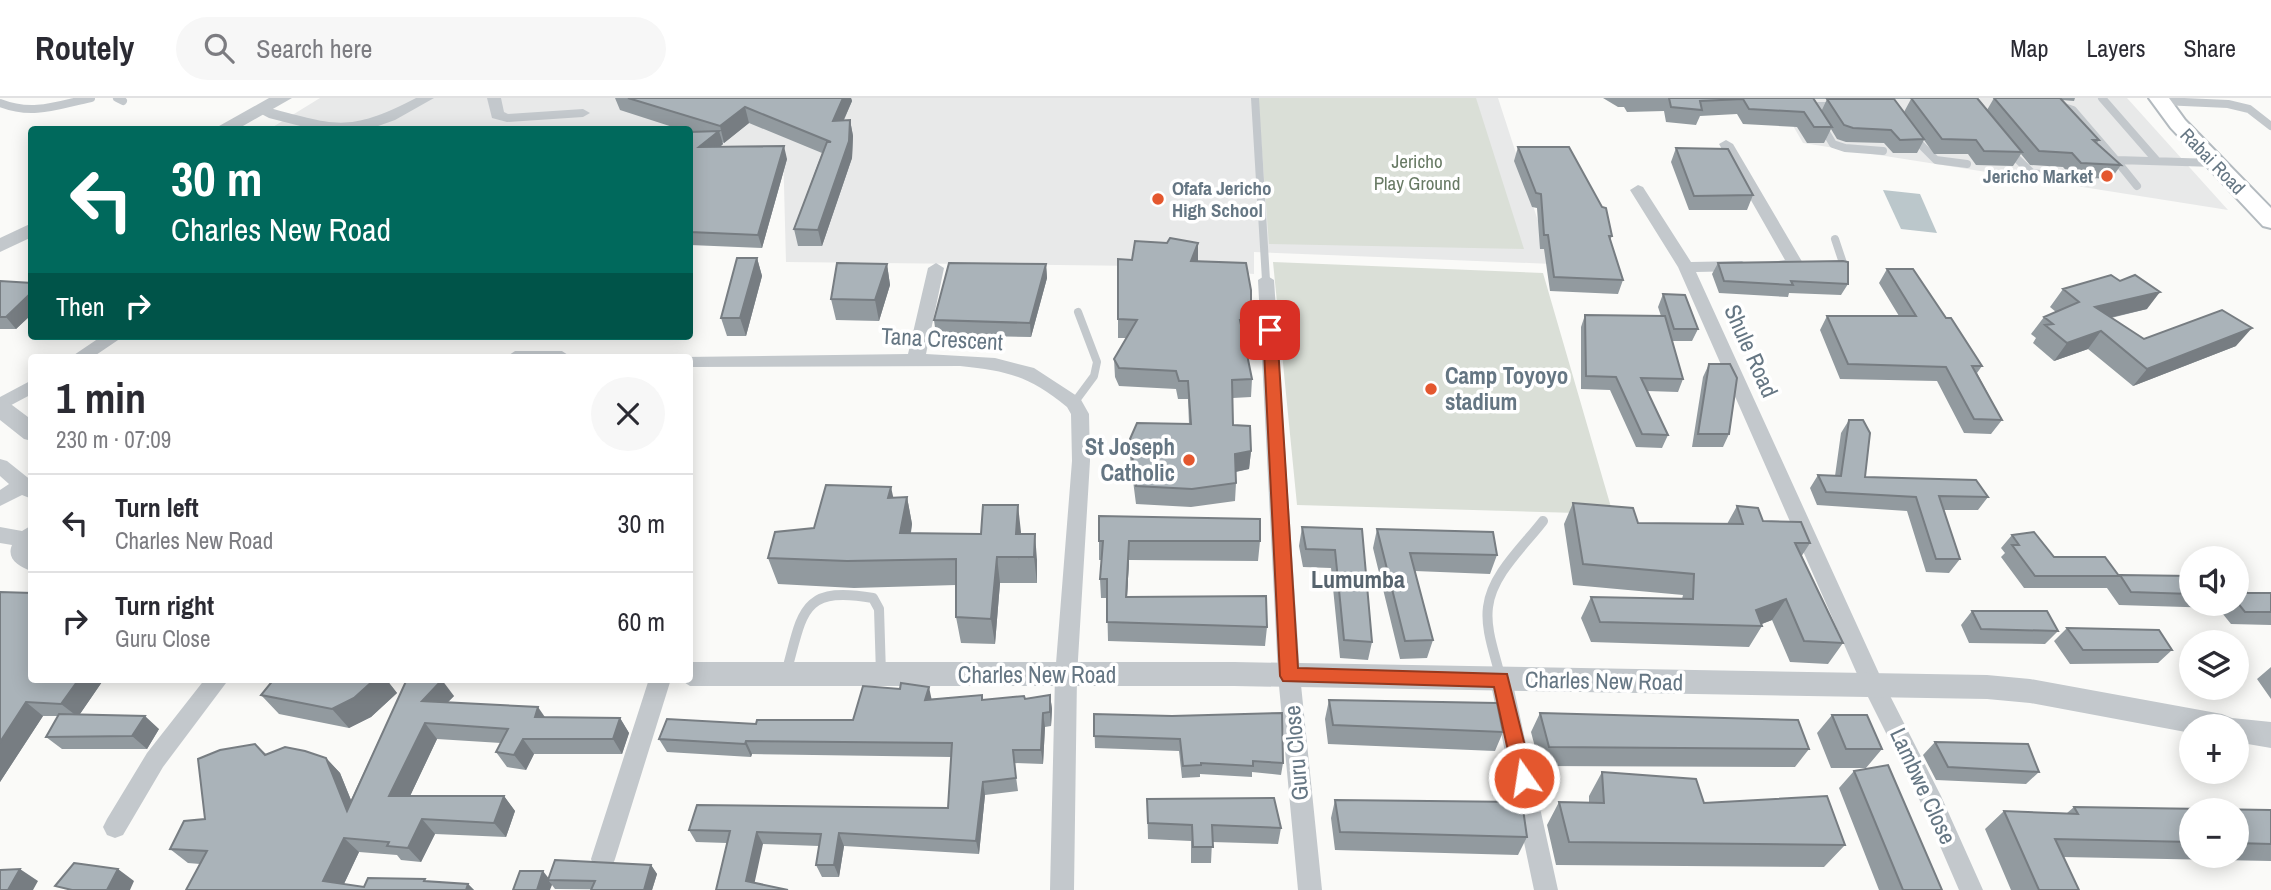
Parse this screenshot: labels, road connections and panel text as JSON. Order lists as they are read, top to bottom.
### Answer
{
  "streets": {
    "main road": ["Rabai Road"],
    "street": [
      "Tana Crescent",
      "Shule Road",
      "Charles New Road",
      "Guru Close",
      "Lambwe Close"
    ]
  },
  "crossings": [
    ["Shule Road", "Charles New Road"],
    ["Shule Road", "Lambwe Close"],
    ["Charles New Road", "Guru Close"],
    ["Charles New Road", "Lambwe Close"]
  ],
  "districts": ["Lumumba"],
  "parks": ["Jericho Play Ground"],
  "places": [
    "Jericho Market",
    "Ofafa Jericho High School",
    "Camp Toyoyo stadium",
    "St Joseph Catholic"
  ],
  "page": {
    "header": "Routely",
    "search": "Search here",
    "nav": ["Map", "Layers", "Share"],
    "turn": ["30 m", "Charles New Road"],
    "then": "Then",
    "heading": ["1 min", "230 m · 07:09"],
    "list": [
      {
        "name": "Turn left",
        "note": "Charles New Road",
        "value": "30 m"
      },
      {
        "name": "Turn right",
        "note": "Guru Close",
        "value": "60 m"
      }
    ],
    "map_buttons": ["+", "−"]
  }
}
